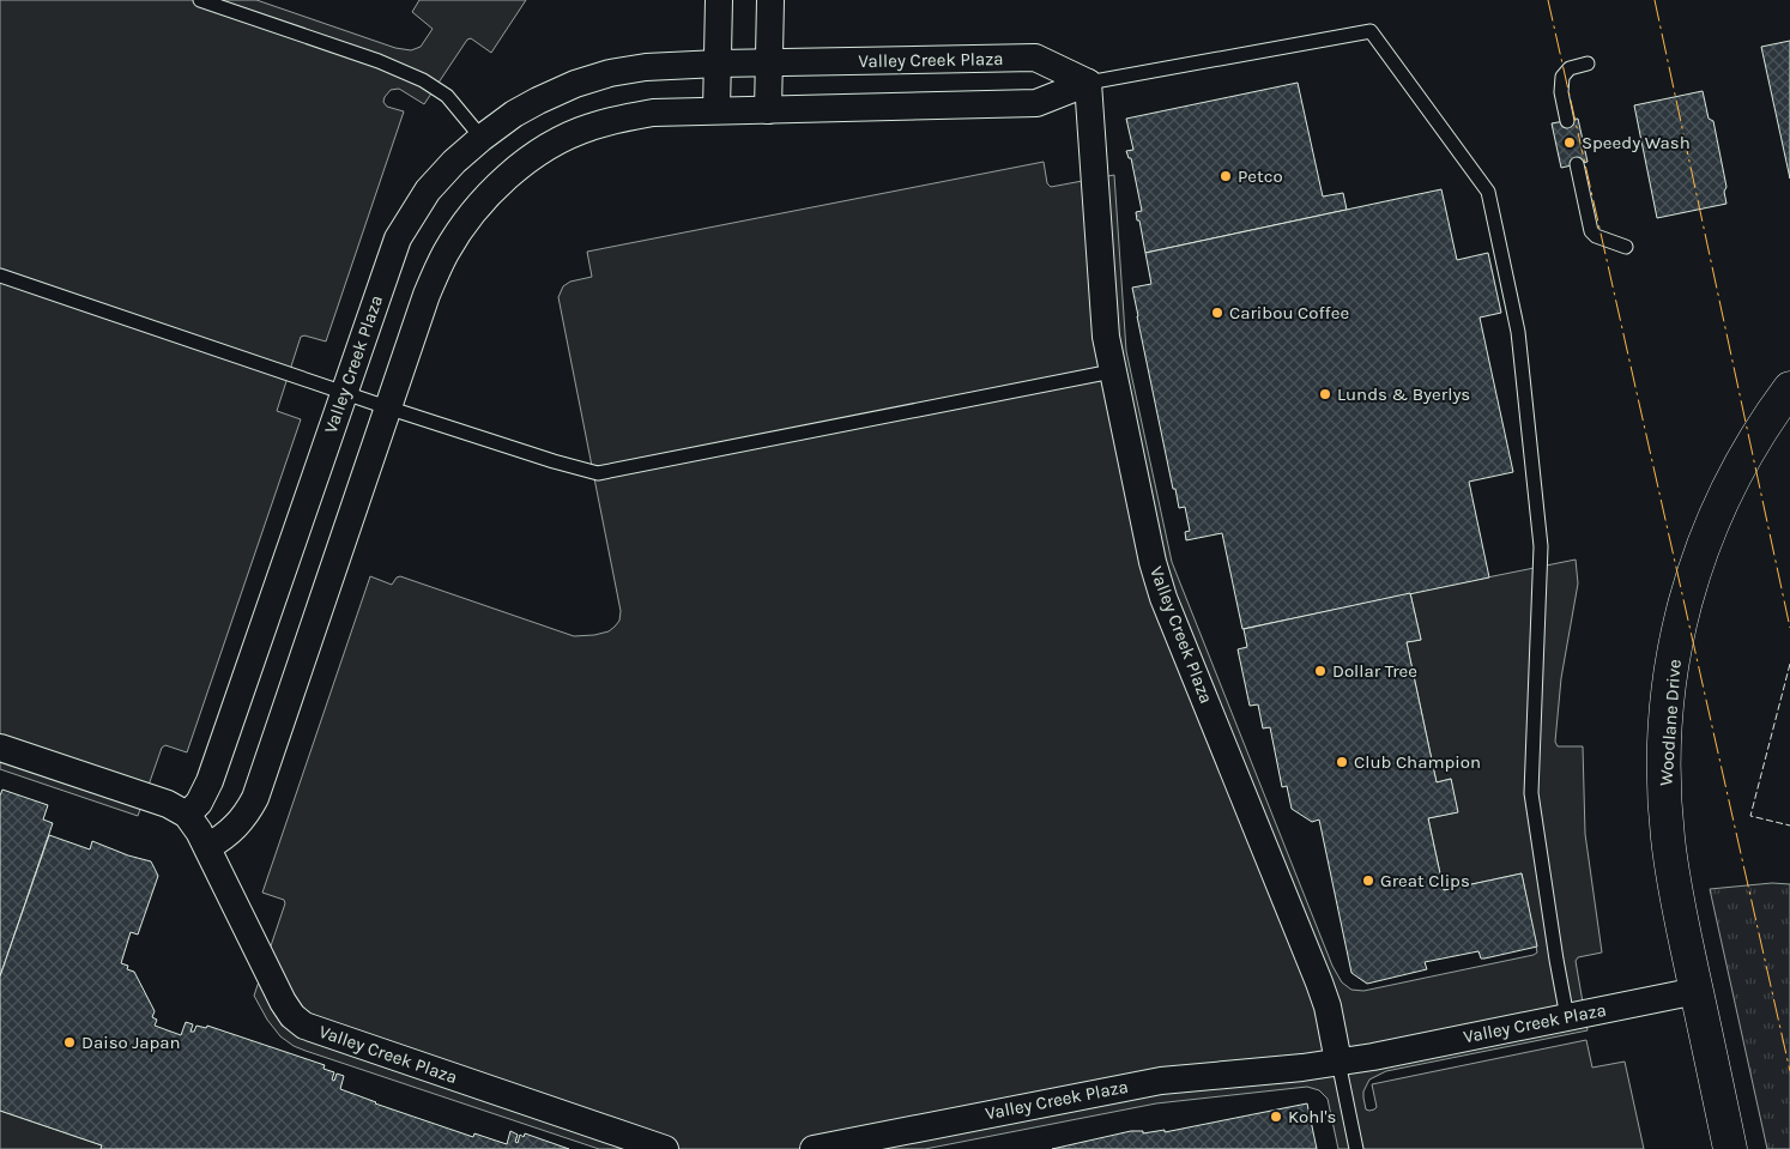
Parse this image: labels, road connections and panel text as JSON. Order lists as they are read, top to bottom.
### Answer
{
  "streets": {
    "street": ["Valley Creek Plaza", "Woodlane Drive"]
  },
  "crossings": [
    ["Valley Creek Plaza", "Woodlane Drive"]
  ],
  "places": [
    "Speedy Wash",
    "Petco",
    "Caribou Coffee",
    "Lunds & Byerlys",
    "Dollar Tree",
    "Club Champion",
    "Great Clips",
    "Daiso Japan",
    "Kohl's"
  ]
}
